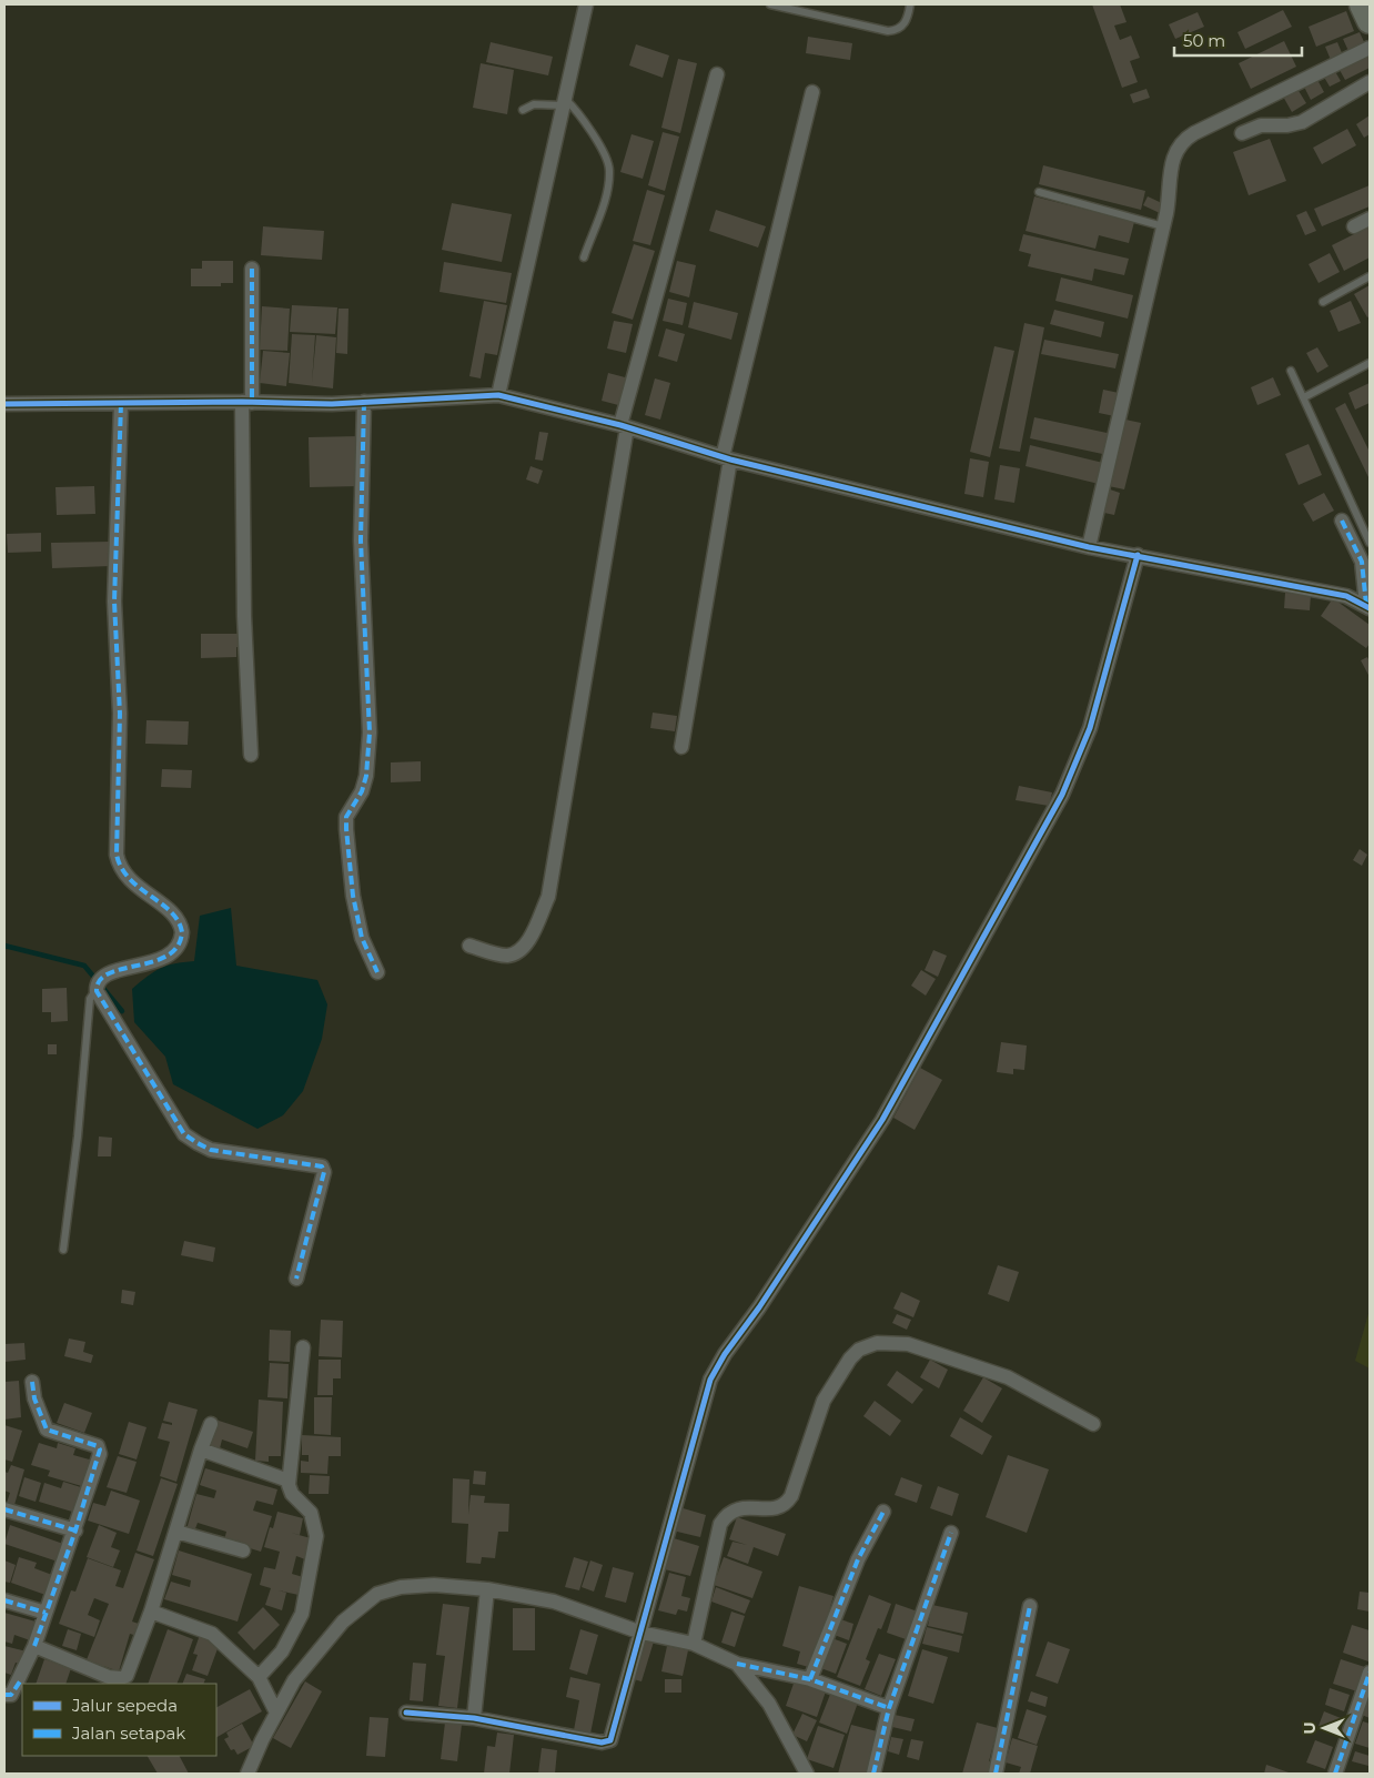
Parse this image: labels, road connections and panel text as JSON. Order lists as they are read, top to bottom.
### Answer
{
  "legend": ["Jalur sepeda", "Jalan setapak"],
  "scale_bar": "50 m",
  "north": "left"
}
